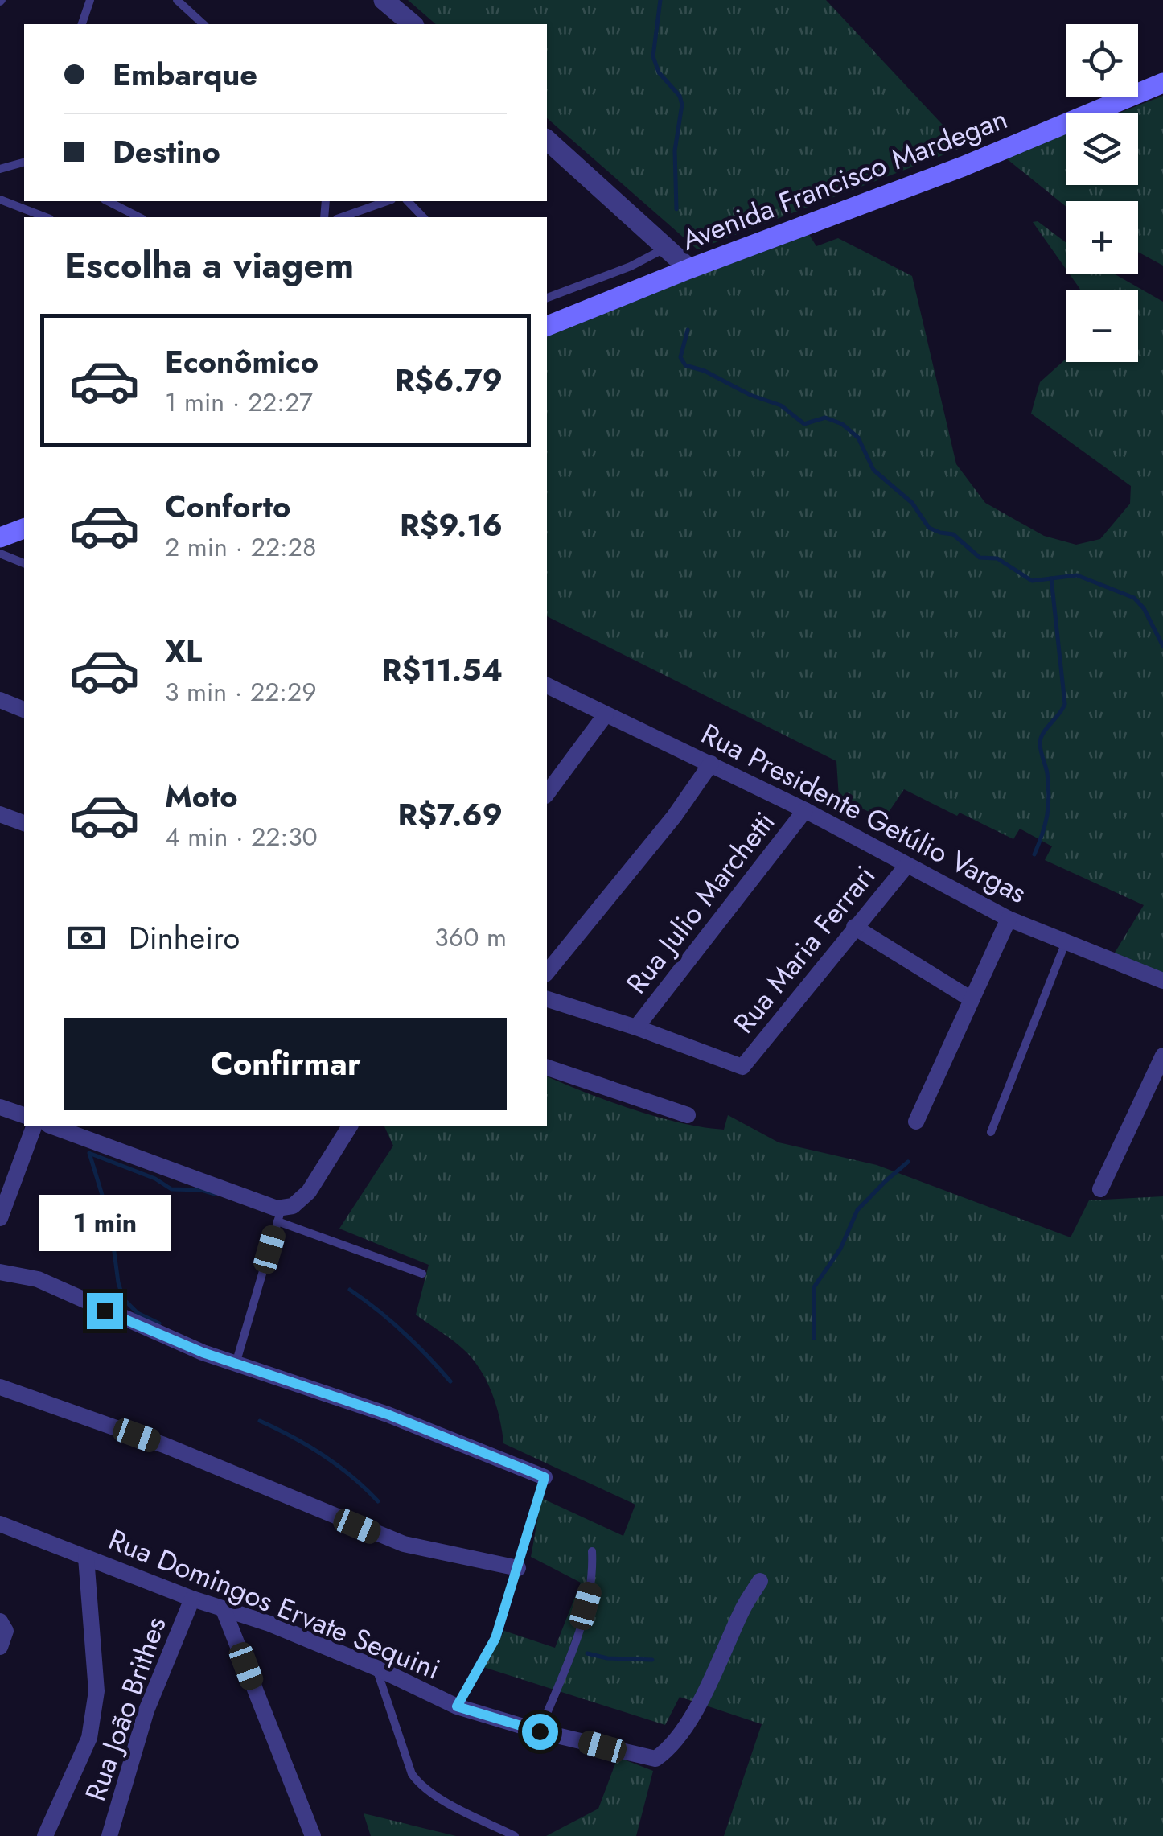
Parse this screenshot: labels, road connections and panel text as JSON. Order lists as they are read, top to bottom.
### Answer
{
  "streets": {
    "main road": ["Avenida Francisco Mardegan"],
    "street": [
      "Rua Presidente Getúlio Vargas",
      "Rua Julio Marchetti",
      "Rua Maria Ferrari",
      "Rua Domingos Ervate Sequini",
      "Rua João Brithes"
    ]
  },
  "crossings": [
    ["Rua Presidente Getúlio Vargas", "Rua Julio Marchetti"],
    ["Rua Presidente Getúlio Vargas", "Rua Maria Ferrari"],
    ["Rua Julio Marchetti", "Rua Maria Ferrari"],
    ["Rua Domingos Ervate Sequini", "Rua João Brithes"]
  ],
  "page": {
    "map_buttons": ["+", "−"],
    "banner": ["Embarque", "Destino"],
    "heading": "Escolha a viagem",
    "list": [
      {
        "name": "Econômico",
        "note": "1 min · 22:27",
        "value": "R$6.79"
      },
      {
        "name": "Conforto",
        "note": "2 min · 22:28",
        "value": "R$9.16"
      },
      {
        "name": "XL",
        "note": "3 min · 22:29",
        "value": "R$11.54"
      },
      {
        "name": "Moto",
        "note": "4 min · 22:30",
        "value": "R$7.69"
      }
    ],
    "pay": ["Dinheiro", "360 m"],
    "buttons": "Confirmar",
    "bubble": "1 min"
  }
}
